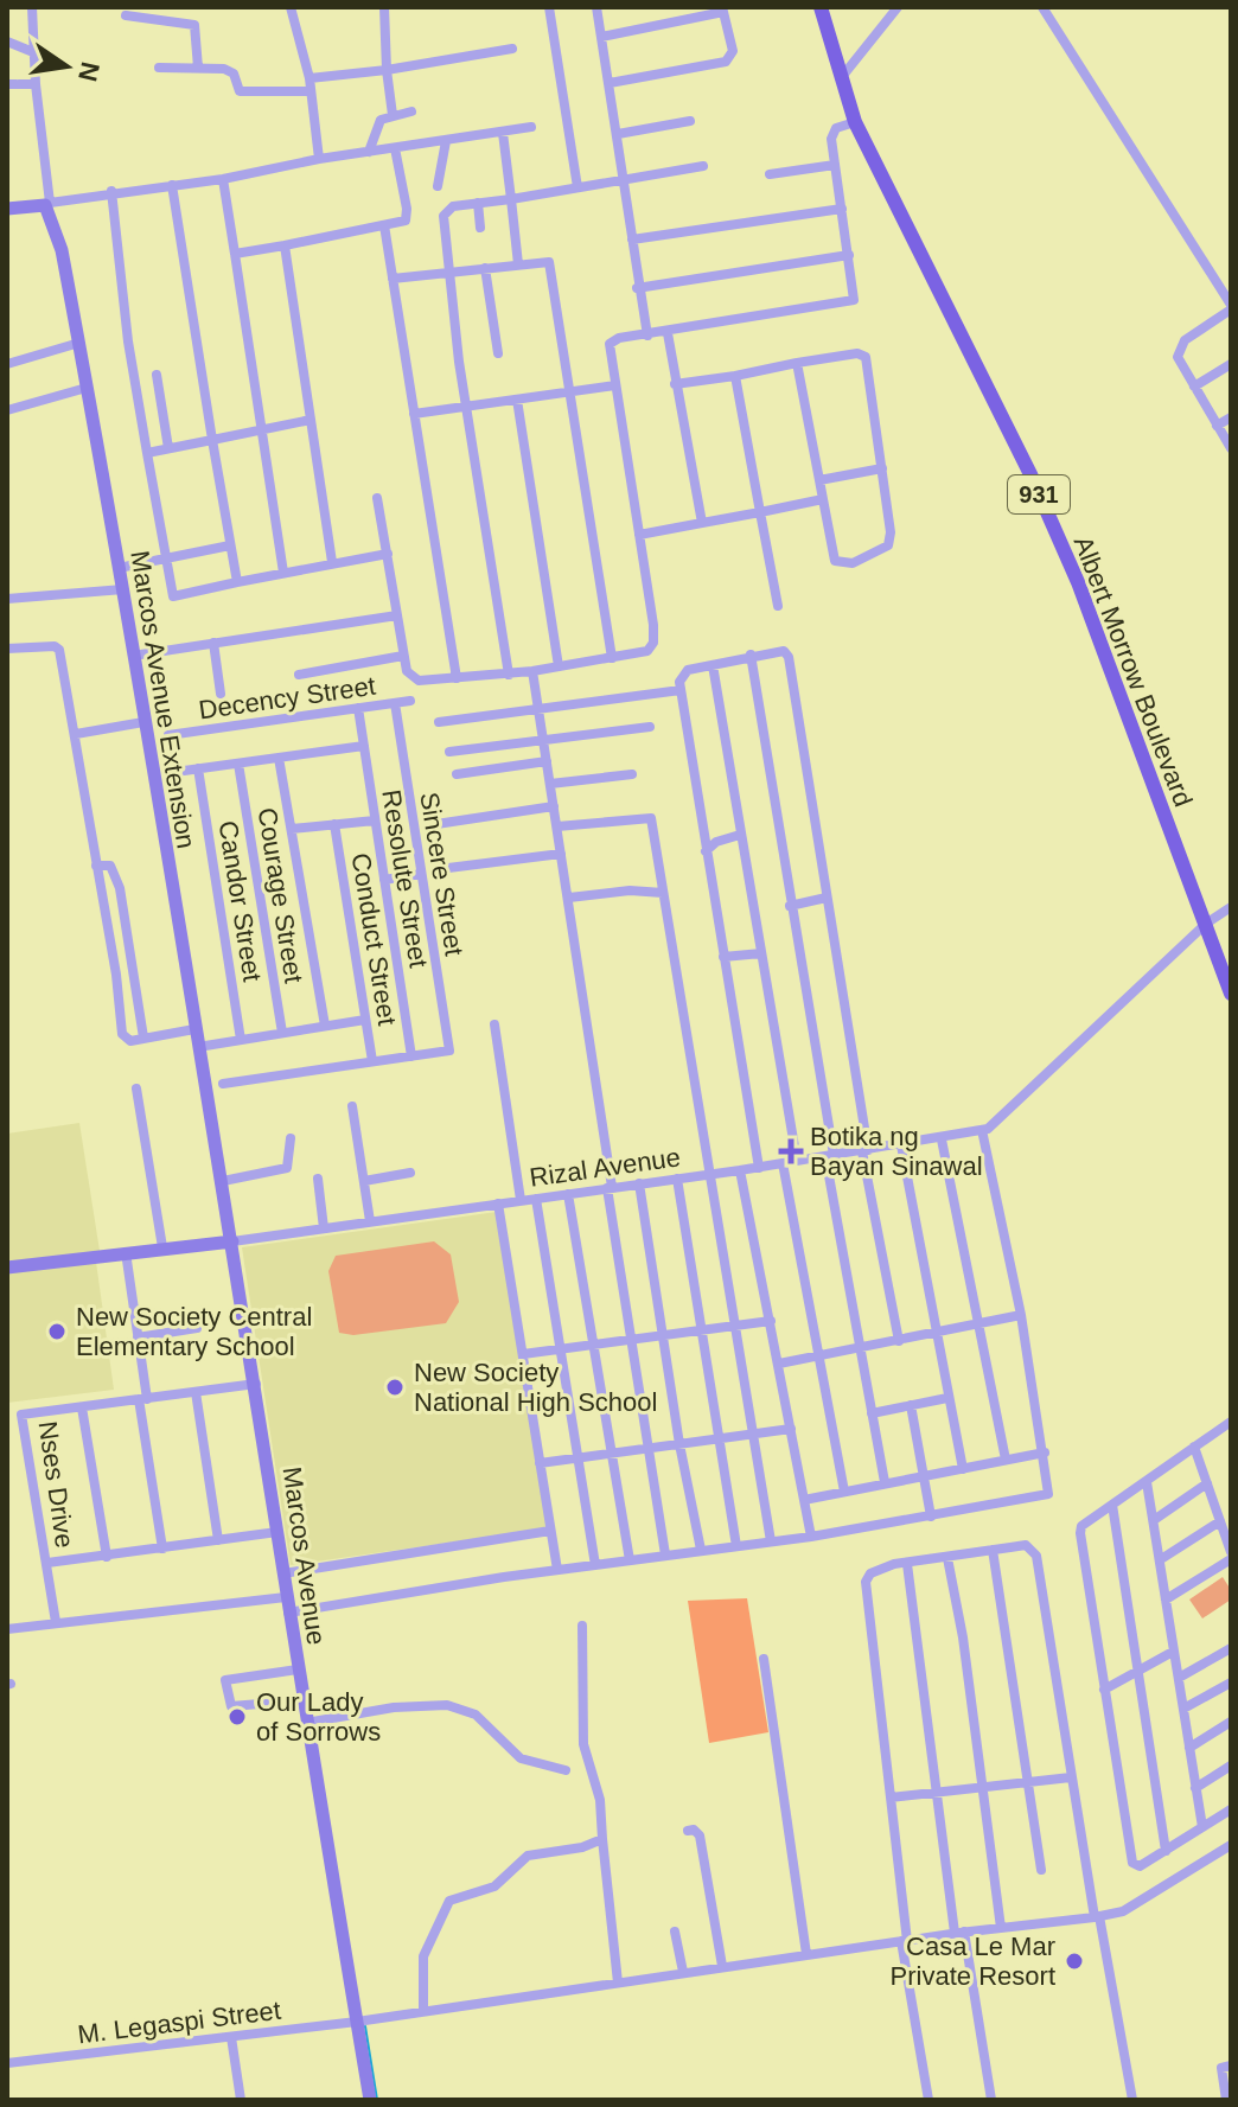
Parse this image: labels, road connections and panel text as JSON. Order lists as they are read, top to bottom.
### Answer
{
  "streets": {
    "main road": ["931", "Albert Morrow Boulevard"],
    "street": [
      "Decency Street",
      "Marcos Avenue Extension",
      "Sincere Street",
      "Resolute Street",
      "Courage Street",
      "Candor Street",
      "Conduct Street",
      "Rizal Avenue",
      "Nses Drive",
      "Marcos Avenue",
      "M. Legaspi Street"
    ]
  },
  "crossings": [
    ["Decency Street", "Sincere Street"],
    ["Decency Street", "Resolute Street"],
    ["Marcos Avenue Extension", "Rizal Avenue"],
    ["Marcos Avenue Extension", "Marcos Avenue"],
    ["Sincere Street", "Resolute Street"],
    ["Rizal Avenue", "Marcos Avenue"],
    ["Nses Drive", "Marcos Avenue"],
    ["Marcos Avenue", "M. Legaspi Street"]
  ],
  "places": {
    "health": ["Botika ng Bayan Sinawal"],
    "other": [
      "New Society Central Elementary School",
      "New Society National High School",
      "Our Lady of Sorrows",
      "Casa Le Mar Private Resort"
    ]
  },
  "north": "right"
}
